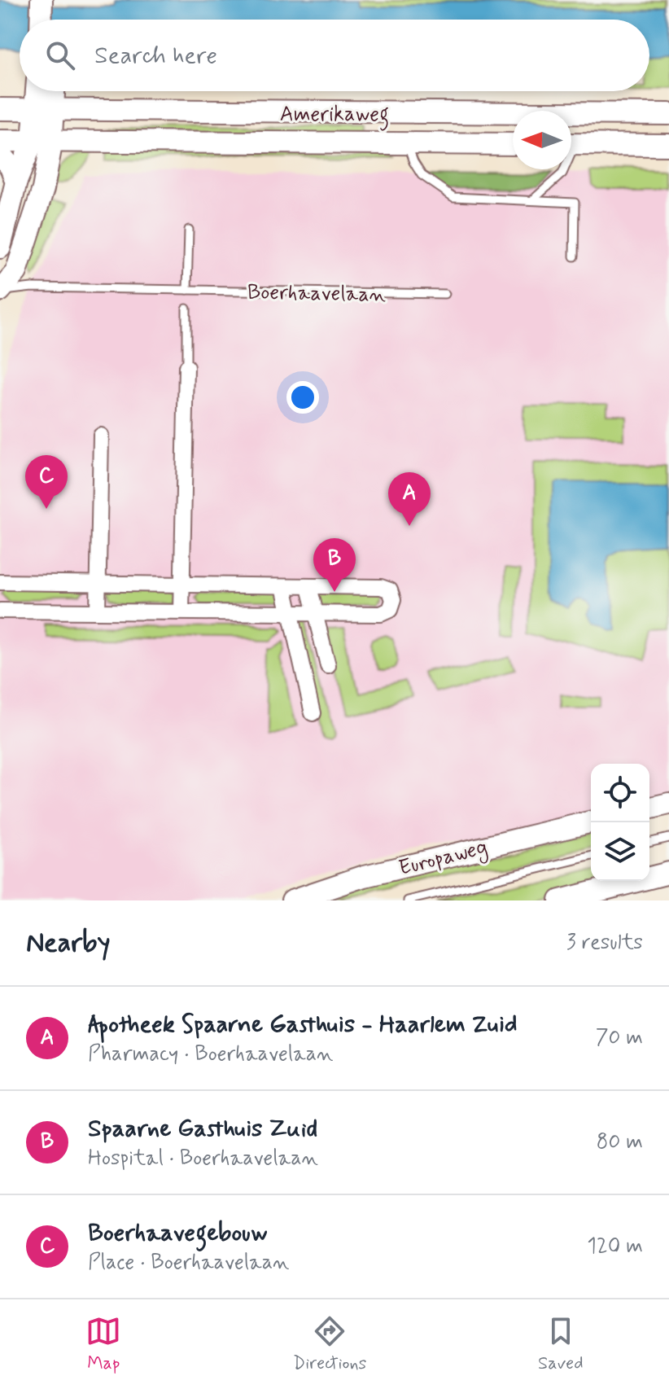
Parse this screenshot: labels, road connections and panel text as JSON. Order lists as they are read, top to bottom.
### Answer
{
  "streets": {
    "main road": ["Amerikaweg", "Boerhaavelaan", "Europaweg"]
  },
  "crossings": [
    ["Amerikaweg", "Boerhaavelaan"]
  ],
  "north": "left",
  "page": {
    "search": "Search here",
    "pins": ["C", "A", "B"],
    "heading": ["Nearby", "3 results"],
    "list": [
      {
        "mark": "A",
        "name": "Apotheek Spaarne Gasthuis - Haarlem Zuid",
        "note": "Pharmacy · Boerhaavelaan",
        "value": "70 m"
      },
      {
        "mark": "B",
        "name": "Spaarne Gasthuis Zuid",
        "note": "Hospital · Boerhaavelaan",
        "value": "80 m"
      },
      {
        "mark": "C",
        "name": "Boerhaavegebouw",
        "note": "Place · Boerhaavelaan",
        "value": "120 m"
      }
    ],
    "nav": ["Map", "Directions", "Saved"]
  }
}
